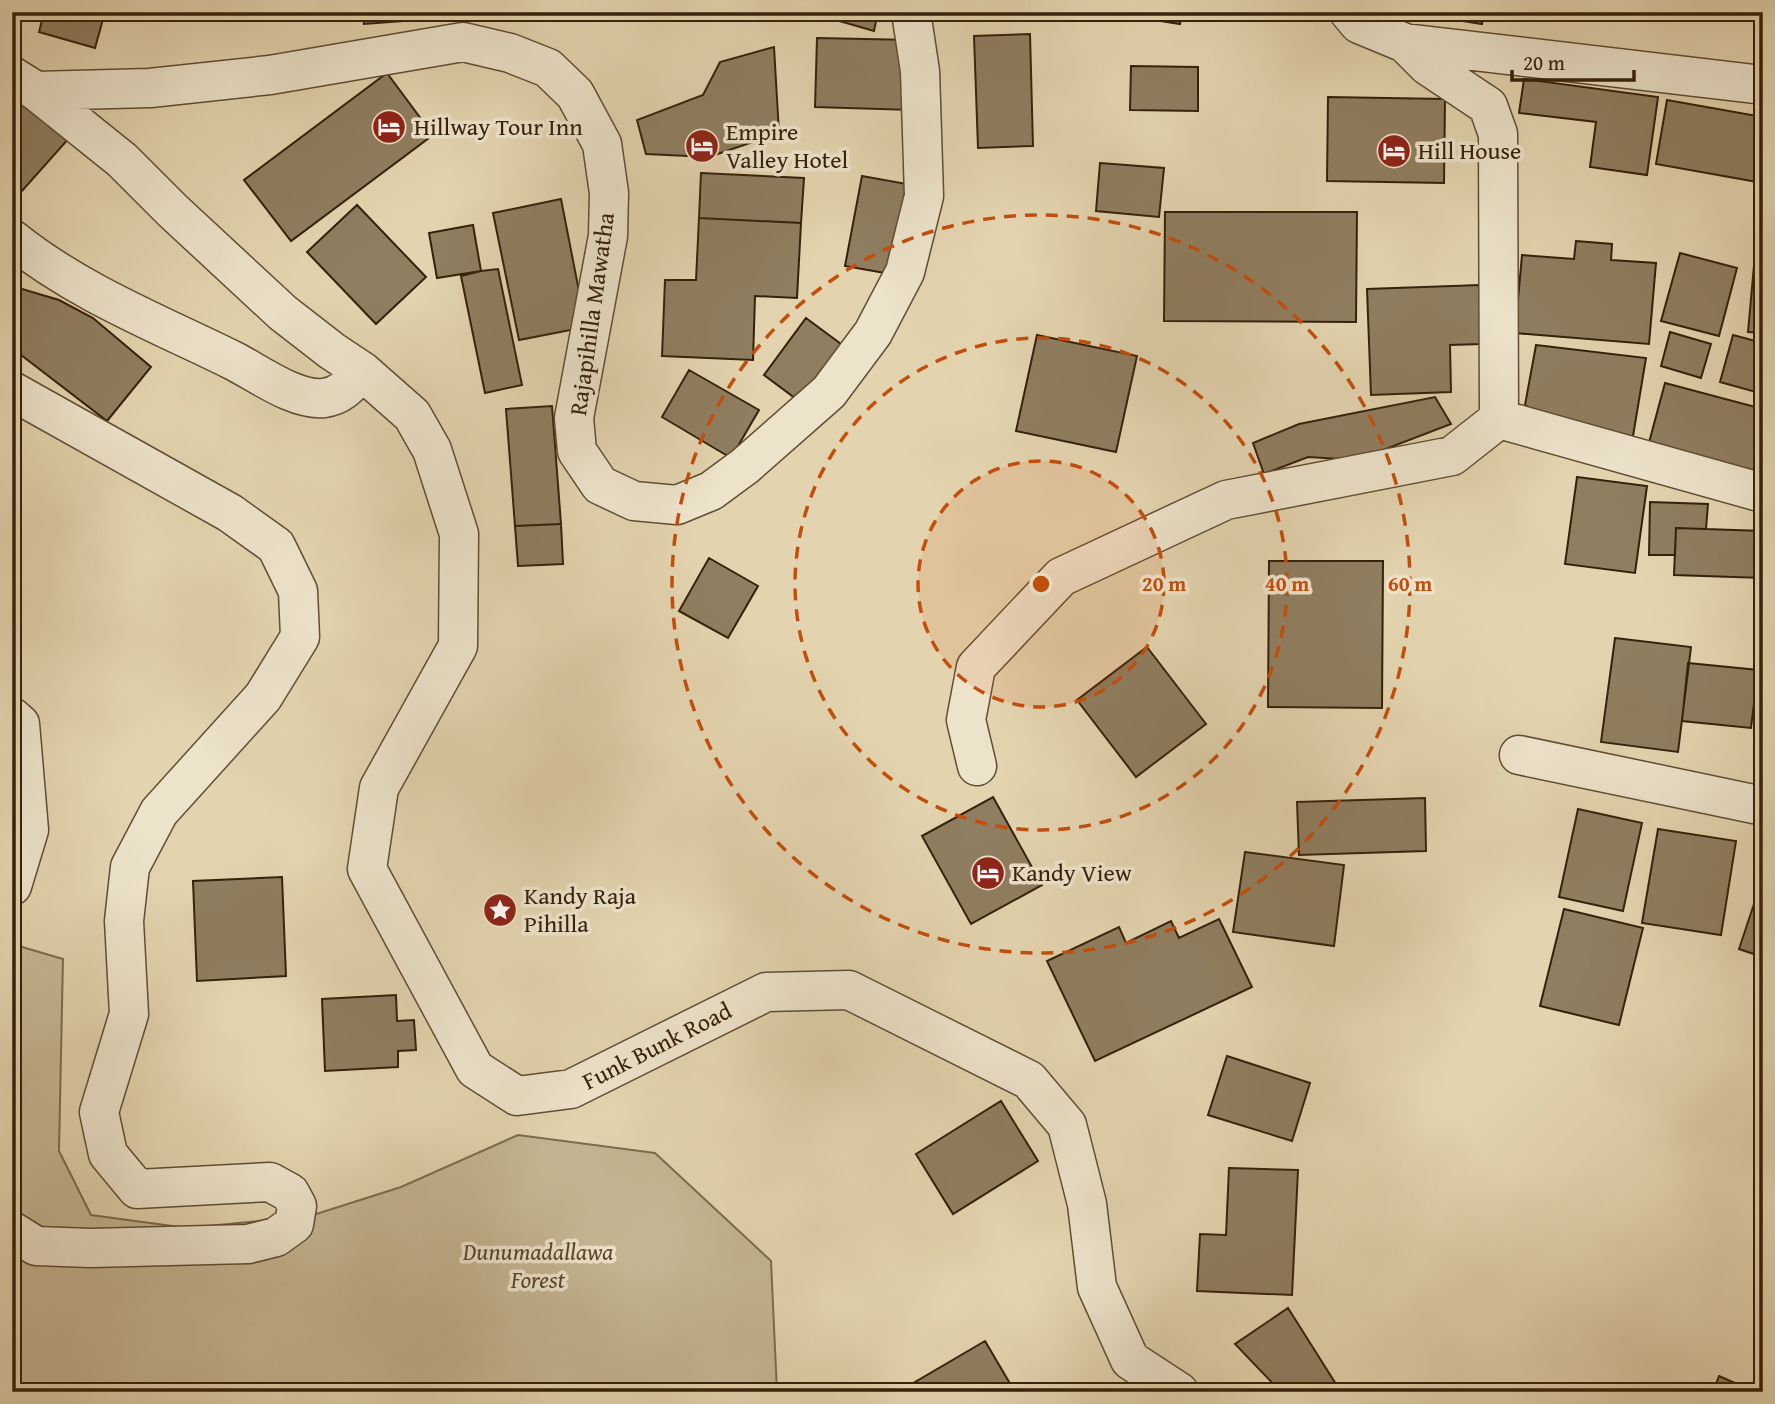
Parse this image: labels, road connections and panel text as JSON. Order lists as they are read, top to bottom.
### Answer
{
  "streets": {
    "street": ["Rajapihilla Mawatha", "Funk Bunk Road"]
  },
  "crossings": [
    ["Rajapihilla Mawatha", "Funk Bunk Road"]
  ],
  "parks": ["Dunumadallawa Forest"],
  "places": {
    "hotel": [
      "Hillway Tour Inn",
      "Empire Valley Hotel",
      "Hill House",
      "Kandy View"
    ],
    "place": ["Kandy Raja Pihilla"]
  },
  "scale_bar": "20 m",
  "rings": ["20 m", "40 m", "60 m"]
}
